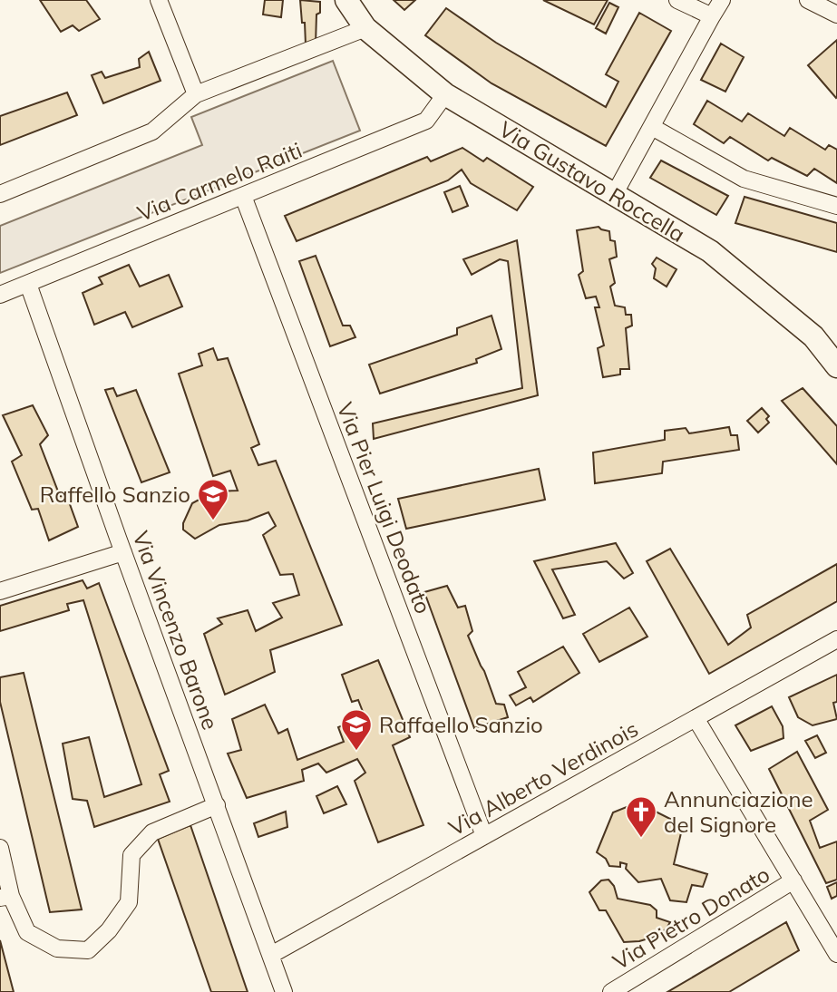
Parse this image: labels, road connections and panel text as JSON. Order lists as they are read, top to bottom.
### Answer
{
  "streets": {
    "street": [
      "Via Carmelo Raiti",
      "Via Gustavo Roccella",
      "Via Pier Luigi Deodato",
      "Via Vincenzo Barone",
      "Via Alberto Verdinois",
      "Via Pietro Donato"
    ]
  },
  "crossings": [
    ["Via Carmelo Raiti", "Via Gustavo Roccella"],
    ["Via Carmelo Raiti", "Via Pier Luigi Deodato"],
    ["Via Carmelo Raiti", "Via Vincenzo Barone"],
    ["Via Pier Luigi Deodato", "Via Alberto Verdinois"],
    ["Via Vincenzo Barone", "Via Alberto Verdinois"]
  ],
  "places": {
    "school or university": ["Raffello Sanzio", "Raffaello Sanzio"],
    "church": ["Annunciazione del Signore"]
  }
}
